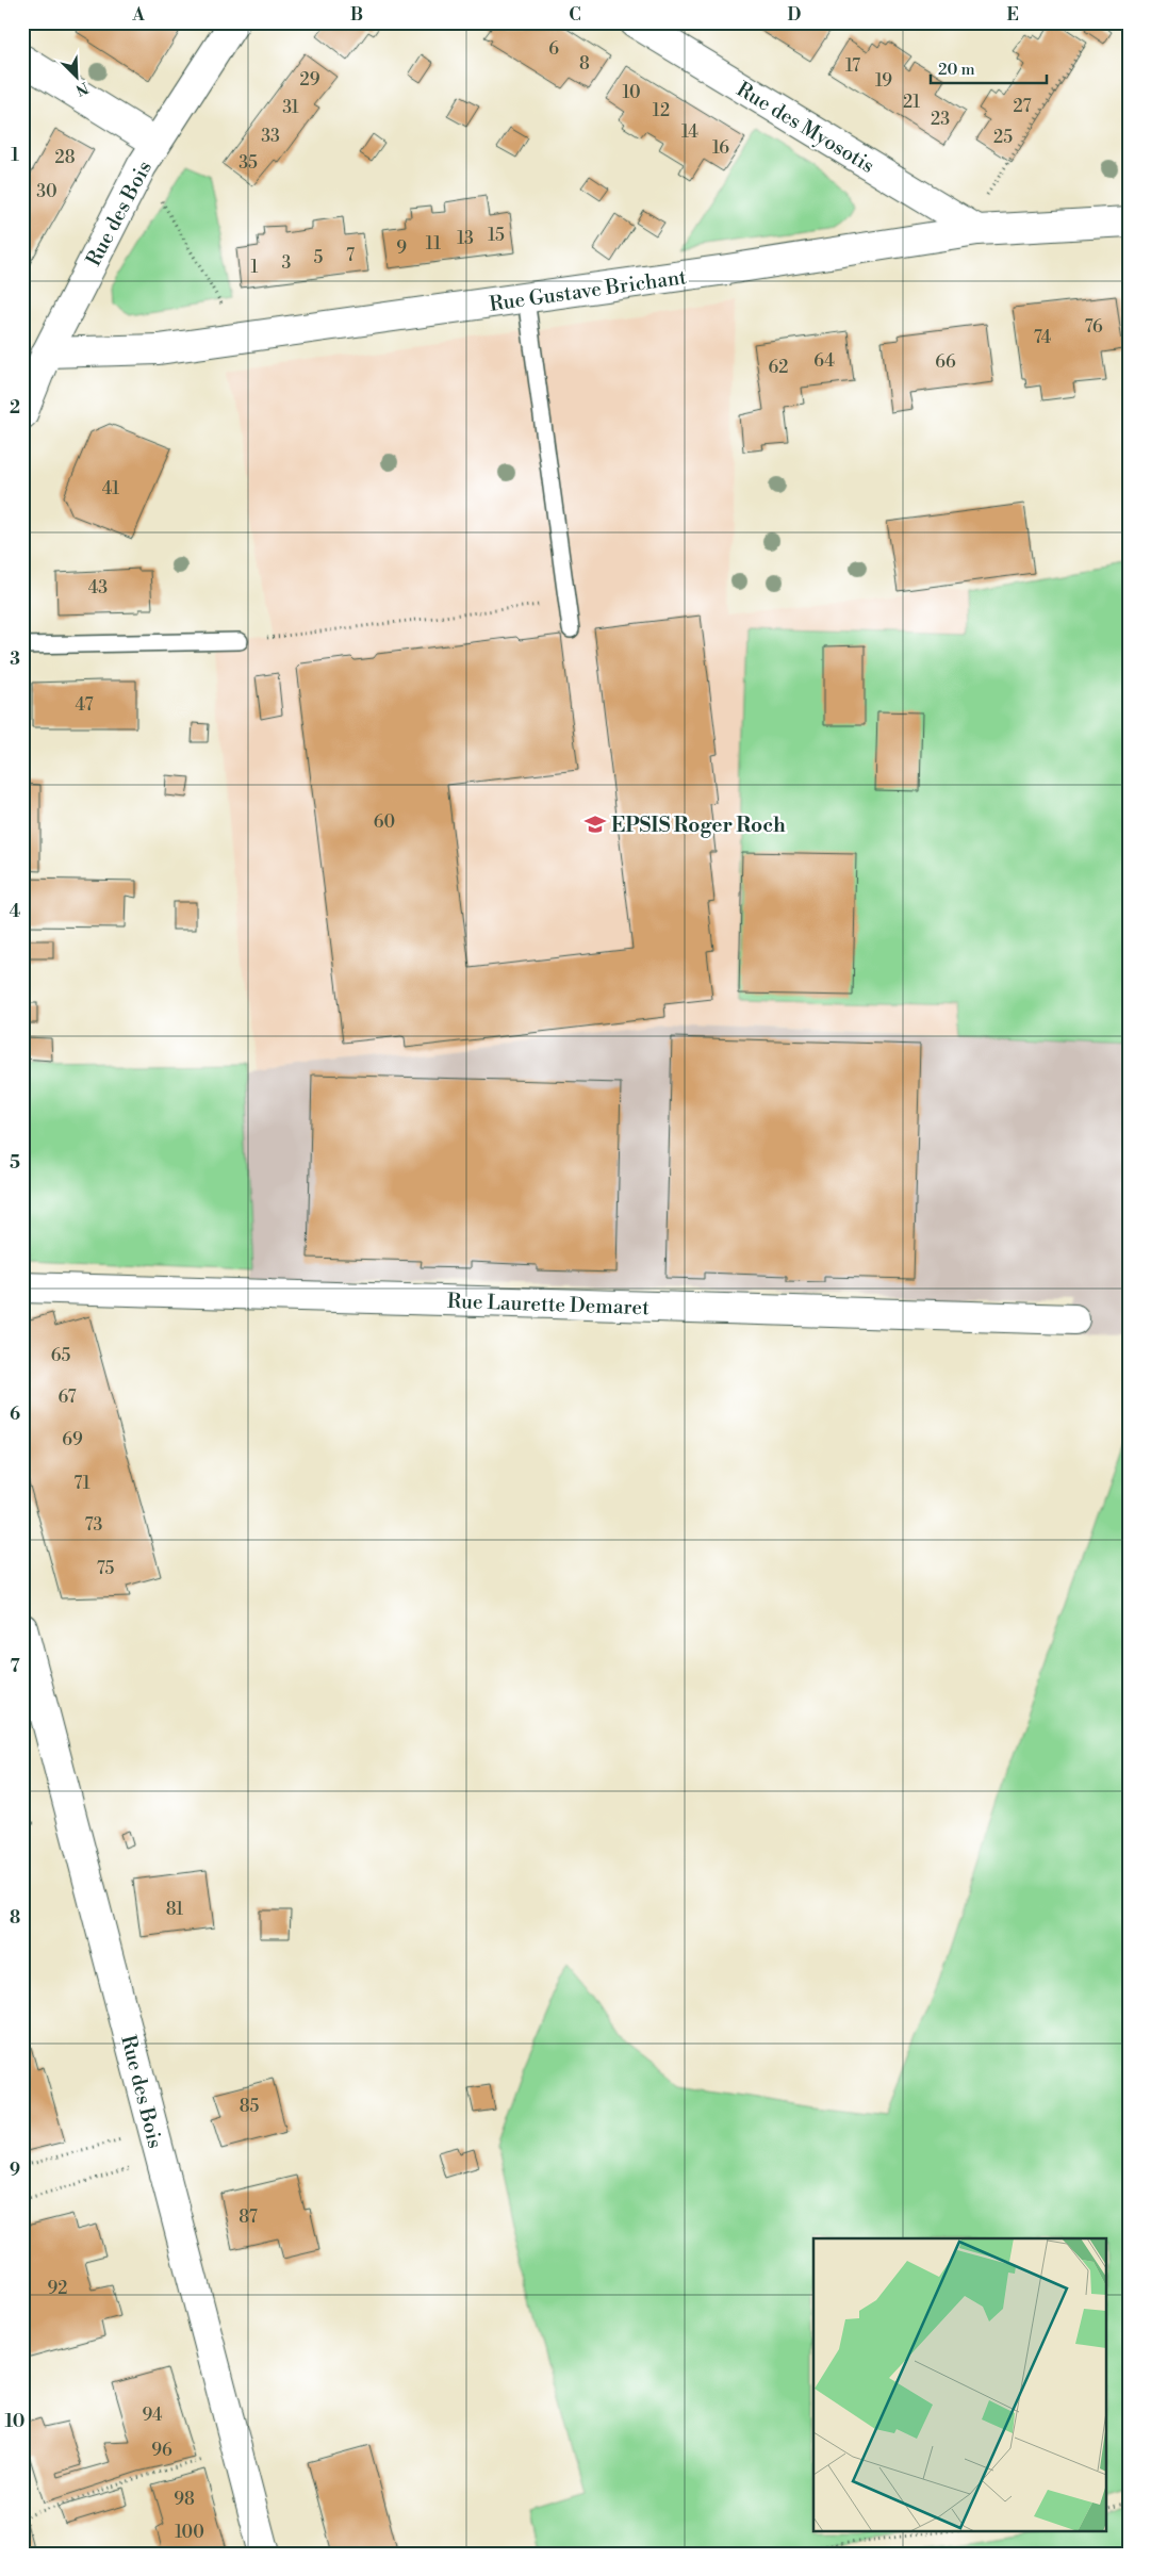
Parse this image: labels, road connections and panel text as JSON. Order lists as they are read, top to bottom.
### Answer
{
  "streets": {
    "street": [
      "Rue des Myosotis",
      "Rue des Bois",
      "Rue Gustave Brichant",
      "Rue Laurette Demaret"
    ]
  },
  "crossings": [
    ["Rue des Myosotis", "Rue Gustave Brichant"],
    ["Rue des Bois", "Rue Gustave Brichant"]
  ],
  "places": {
    "school or university": ["EPSIS Roger Roch"]
  },
  "house_numbers": [
    "6",
    "8",
    "17",
    "29",
    "19",
    "10",
    "21",
    "27",
    "31",
    "12",
    "23",
    "14",
    "33",
    "25",
    "16",
    "28",
    "35",
    "30",
    "15",
    "13",
    "11",
    "9",
    "7",
    "5",
    "3",
    "1",
    "76",
    "74",
    "64",
    "66",
    "62",
    "41",
    "43",
    "47",
    "60",
    "65",
    "67",
    "69",
    "71",
    "73",
    "75",
    "81",
    "85",
    "87",
    "92",
    "94",
    "96",
    "98",
    "100"
  ],
  "scale_bar": "20 m",
  "north": "bottom right",
  "grid": {
    "columns": [
      "A",
      "B",
      "C",
      "D",
      "E"
    ],
    "rows": [
      "1",
      "2",
      "3",
      "4",
      "5",
      "6",
      "7",
      "8",
      "9",
      "10"
    ]
  }
}
